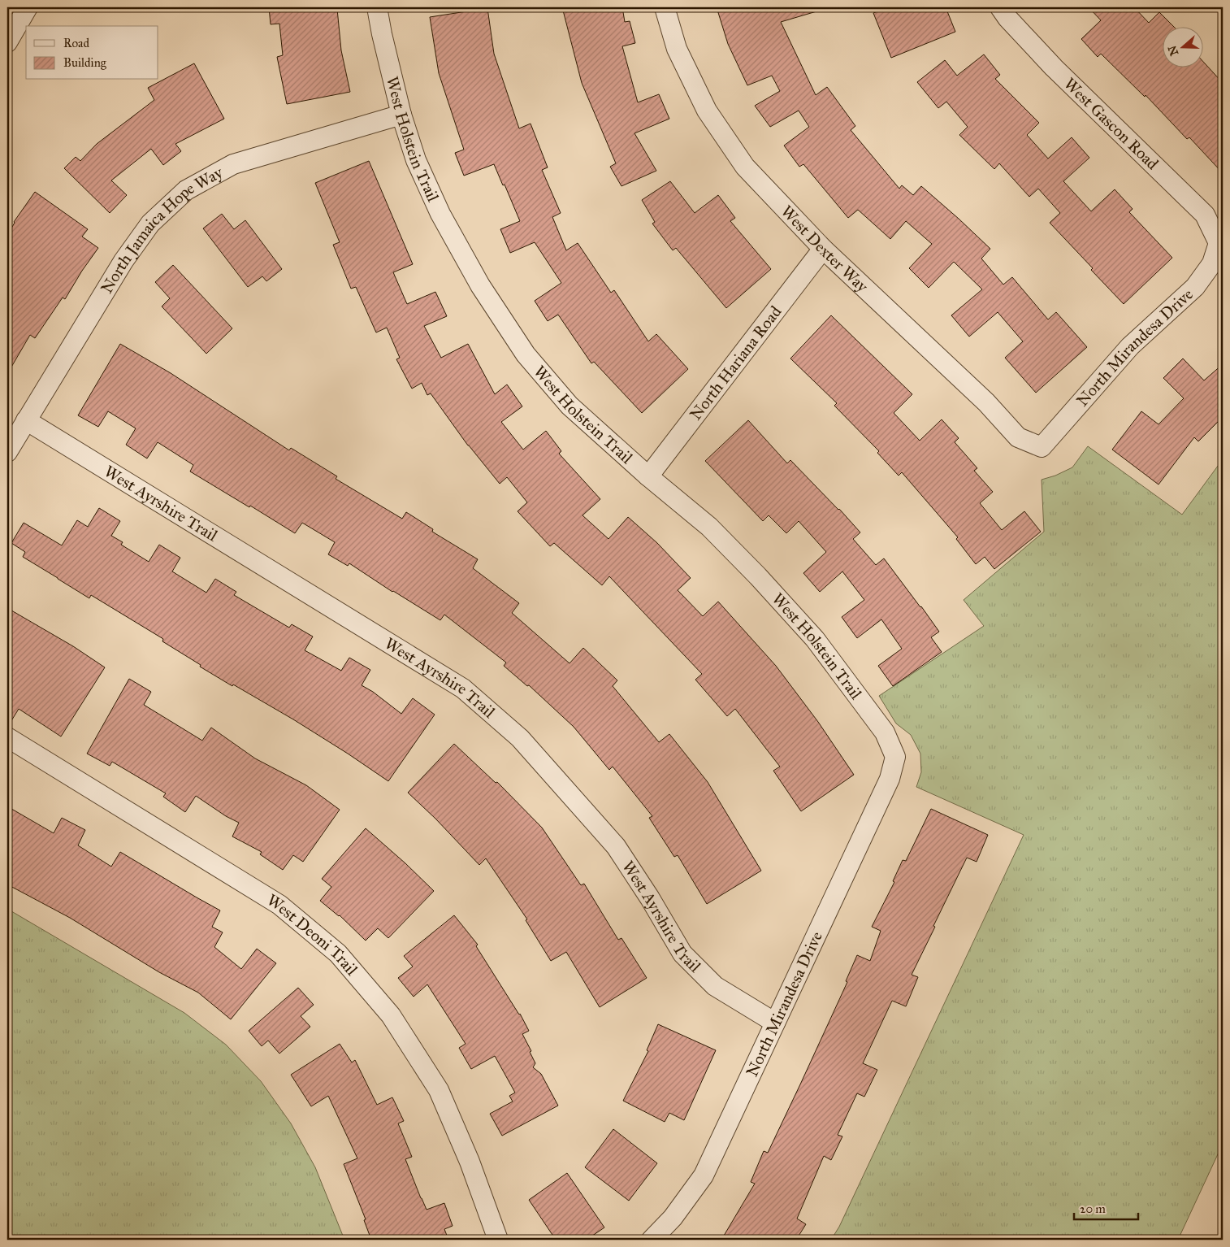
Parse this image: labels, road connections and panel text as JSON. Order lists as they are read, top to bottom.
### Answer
{
  "streets": {
    "street": [
      "West Gascon Road",
      "West Holstein Trail",
      "North Jamaica Hope Way",
      "West Dexter Way",
      "North Mirandesa Drive",
      "North Hariana Road",
      "West Ayrshire Trail",
      "West Deoni Trail"
    ]
  },
  "crossings": [
    ["West Gascon Road", "North Mirandesa Drive"],
    ["West Holstein Trail", "North Jamaica Hope Way"],
    ["West Holstein Trail", "North Mirandesa Drive"],
    ["West Holstein Trail", "North Hariana Road"],
    ["North Jamaica Hope Way", "West Ayrshire Trail"],
    ["West Dexter Way", "North Mirandesa Drive"],
    ["West Dexter Way", "North Hariana Road"],
    ["North Mirandesa Drive", "West Ayrshire Trail"]
  ],
  "legend": ["Road", "Building"],
  "scale_bar": "20 m",
  "north": "left"
}
